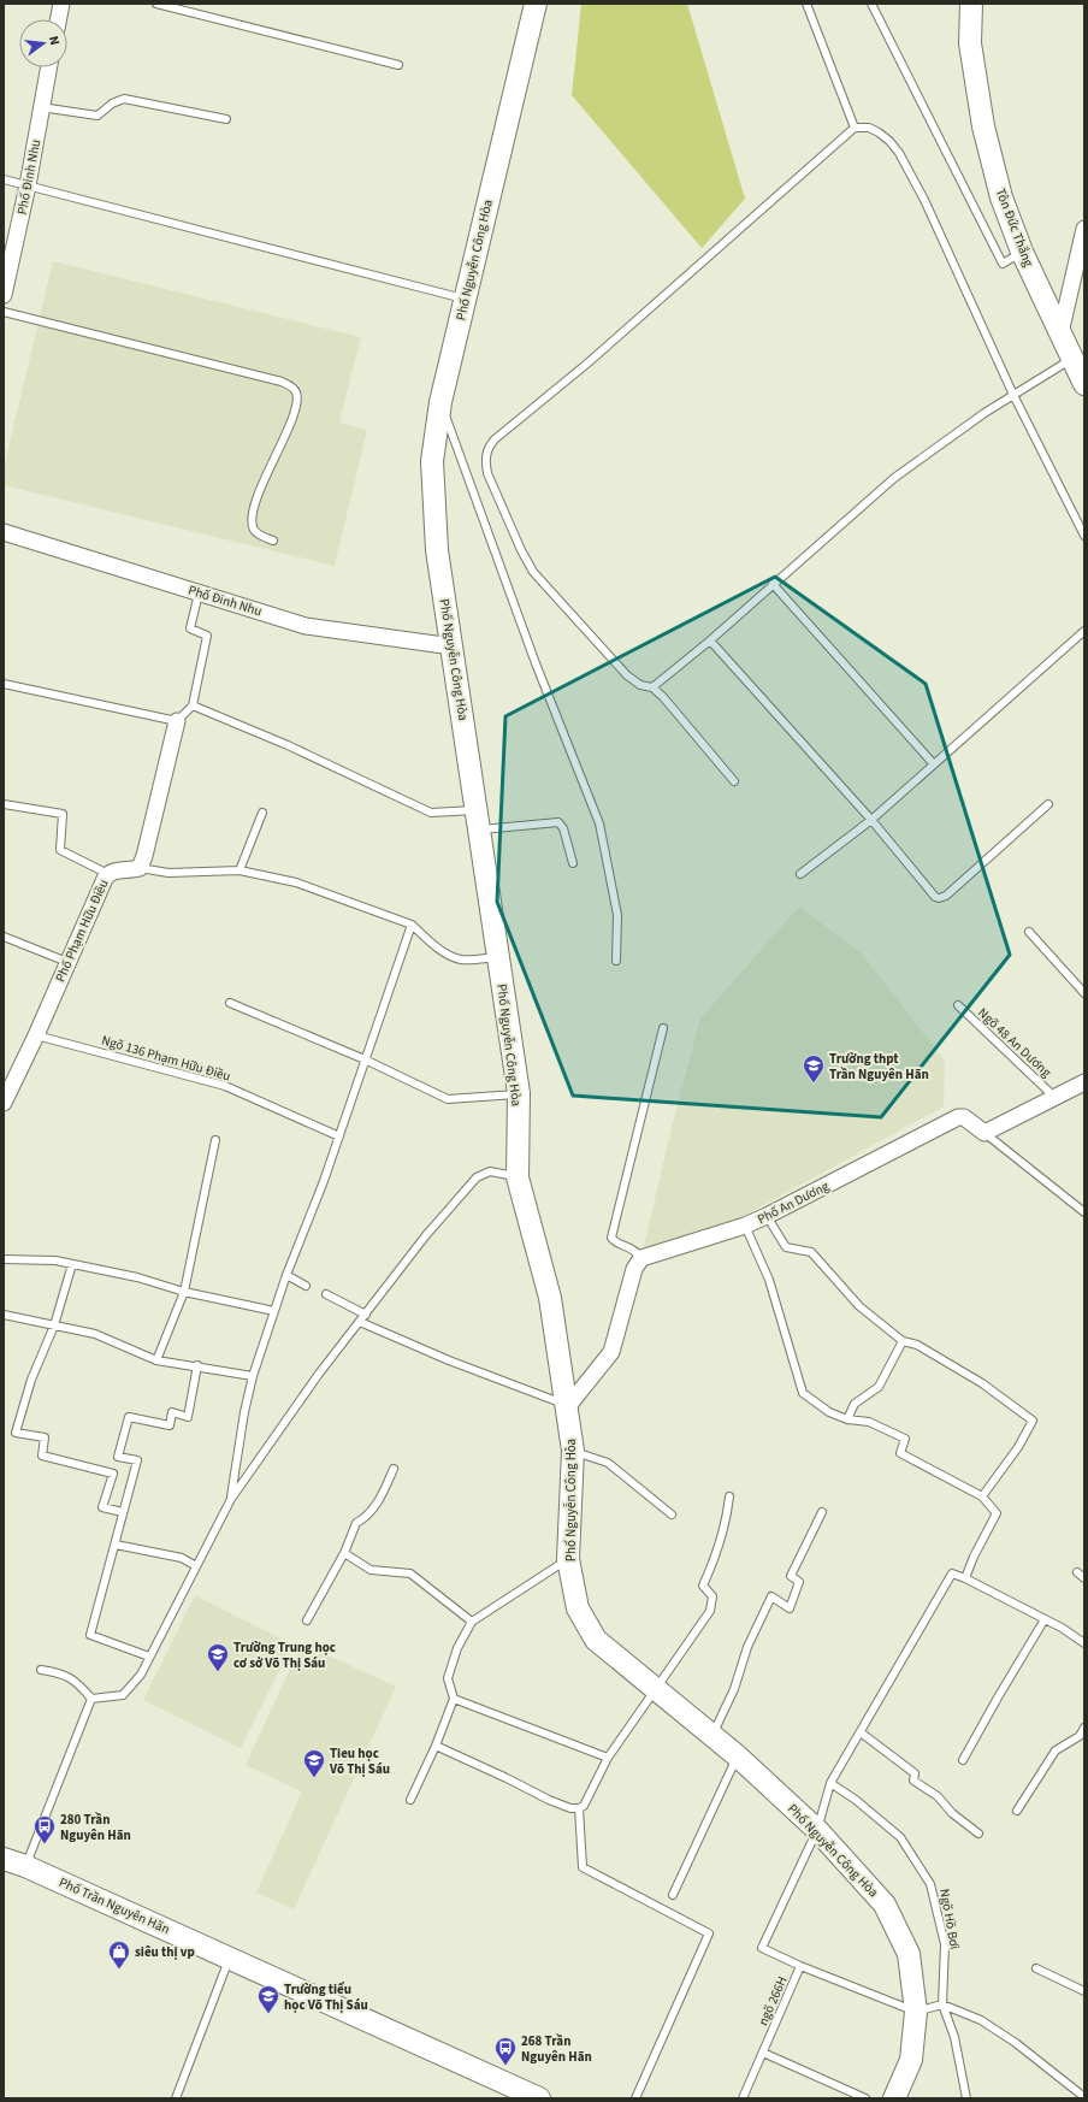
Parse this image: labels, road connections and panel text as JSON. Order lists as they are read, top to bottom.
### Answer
{
  "streets": {
    "street": [
      "Phố Đinh Nhu",
      "Tôn Đức Thắng",
      "Phố Nguyễn Công Hòa",
      "Phố Phạm Hữu Điều",
      "Phố An Dương",
      "Phố Trần Nguyên Hãn"
    ],
    "lane": [
      "Ngõ 48 An Dương",
      "Ngõ 136 Phạm Hữu Điều",
      "Ngõ Hồ Bơi",
      "ngõ 266H"
    ]
  },
  "crossings": [
    ["Phố Đinh Nhu", "Phố Nguyễn Công Hòa"],
    ["Phố Nguyễn Công Hòa", "ngõ 266H"],
    ["Phố Phạm Hữu Điều", "Ngõ 136 Phạm Hữu Điều"]
  ],
  "places": {
    "school or university": [
      "Trường thpt Trần Nguyên Hãn",
      "Trường Trung học cơ sở Võ Thị Sáu",
      "Tieu học Võ Thị Sáu",
      "Trường tiểu học Võ Thị Sáu"
    ],
    "bus stop": ["280 Trần Nguyên Hãn", "268 Trần Nguyên Hãn"],
    "shop": ["siêu thị vp"]
  },
  "north": "right"
}
